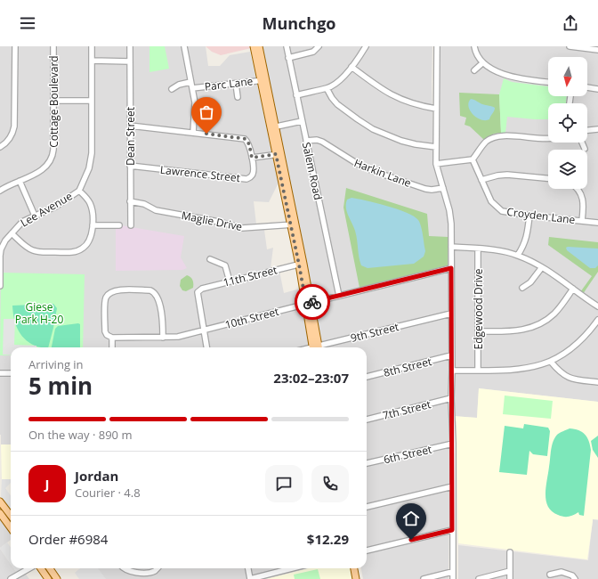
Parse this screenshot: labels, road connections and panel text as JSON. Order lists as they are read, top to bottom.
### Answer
{
  "streets": {
    "street": [
      "Parc Lane",
      "Cottage Boulevard",
      "Dean Street",
      "Salem Road",
      "Harkin Lane",
      "Lawrence Street",
      "Lee Avenue",
      "Croyden Lane",
      "Maglie Drive",
      "11th Street",
      "Edgewood Drive",
      "10th Street",
      "9th Street",
      "8th Street",
      "7th Street",
      "6th Street"
    ]
  },
  "crossings": [
    ["Dean Street", "Lawrence Street"],
    ["Dean Street", "Maglie Drive"],
    ["Salem Road", "Harkin Lane"],
    ["Salem Road", "10th Street"],
    ["11th Street", "10th Street"]
  ],
  "parks": ["Giese Park H-20"],
  "north": "bottom",
  "page": {
    "header": "Munchgo",
    "heading": ["5 min", "Arriving in", "23:02–23:07"],
    "panel": [
      "Jordan",
      "Courier · 4.8",
      "Order #6984",
      "$12.29"
    ],
    "bar": "On the way · 890 m",
    "round": "J"
  }
}
